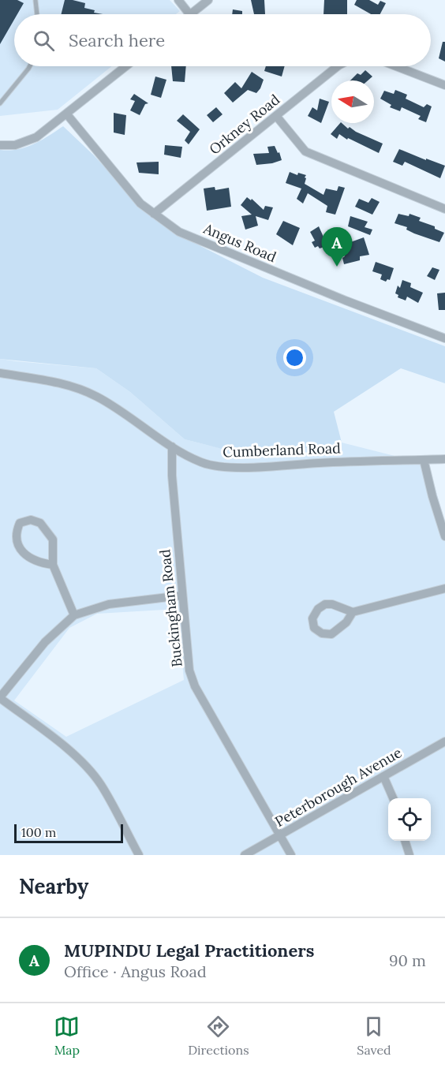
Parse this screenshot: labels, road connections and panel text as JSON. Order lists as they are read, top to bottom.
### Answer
{
  "streets": {
    "street": [
      "Orkney Road",
      "Angus Road",
      "Cumberland Road",
      "Buckingham Road",
      "Peterborough Avenue"
    ]
  },
  "crossings": [
    ["Orkney Road", "Angus Road"],
    ["Cumberland Road", "Buckingham Road"],
    ["Buckingham Road", "Peterborough Avenue"]
  ],
  "scale_bar": "100 m",
  "north": "left",
  "page": {
    "search": "Search here",
    "pins": "A",
    "scale": "100 m",
    "heading": "Nearby",
    "list": [
      {
        "mark": "A",
        "name": "MUPINDU Legal Practitioners",
        "note": "Office · Angus Road",
        "value": "90 m"
      }
    ],
    "nav": ["Map", "Directions", "Saved"]
  }
}
